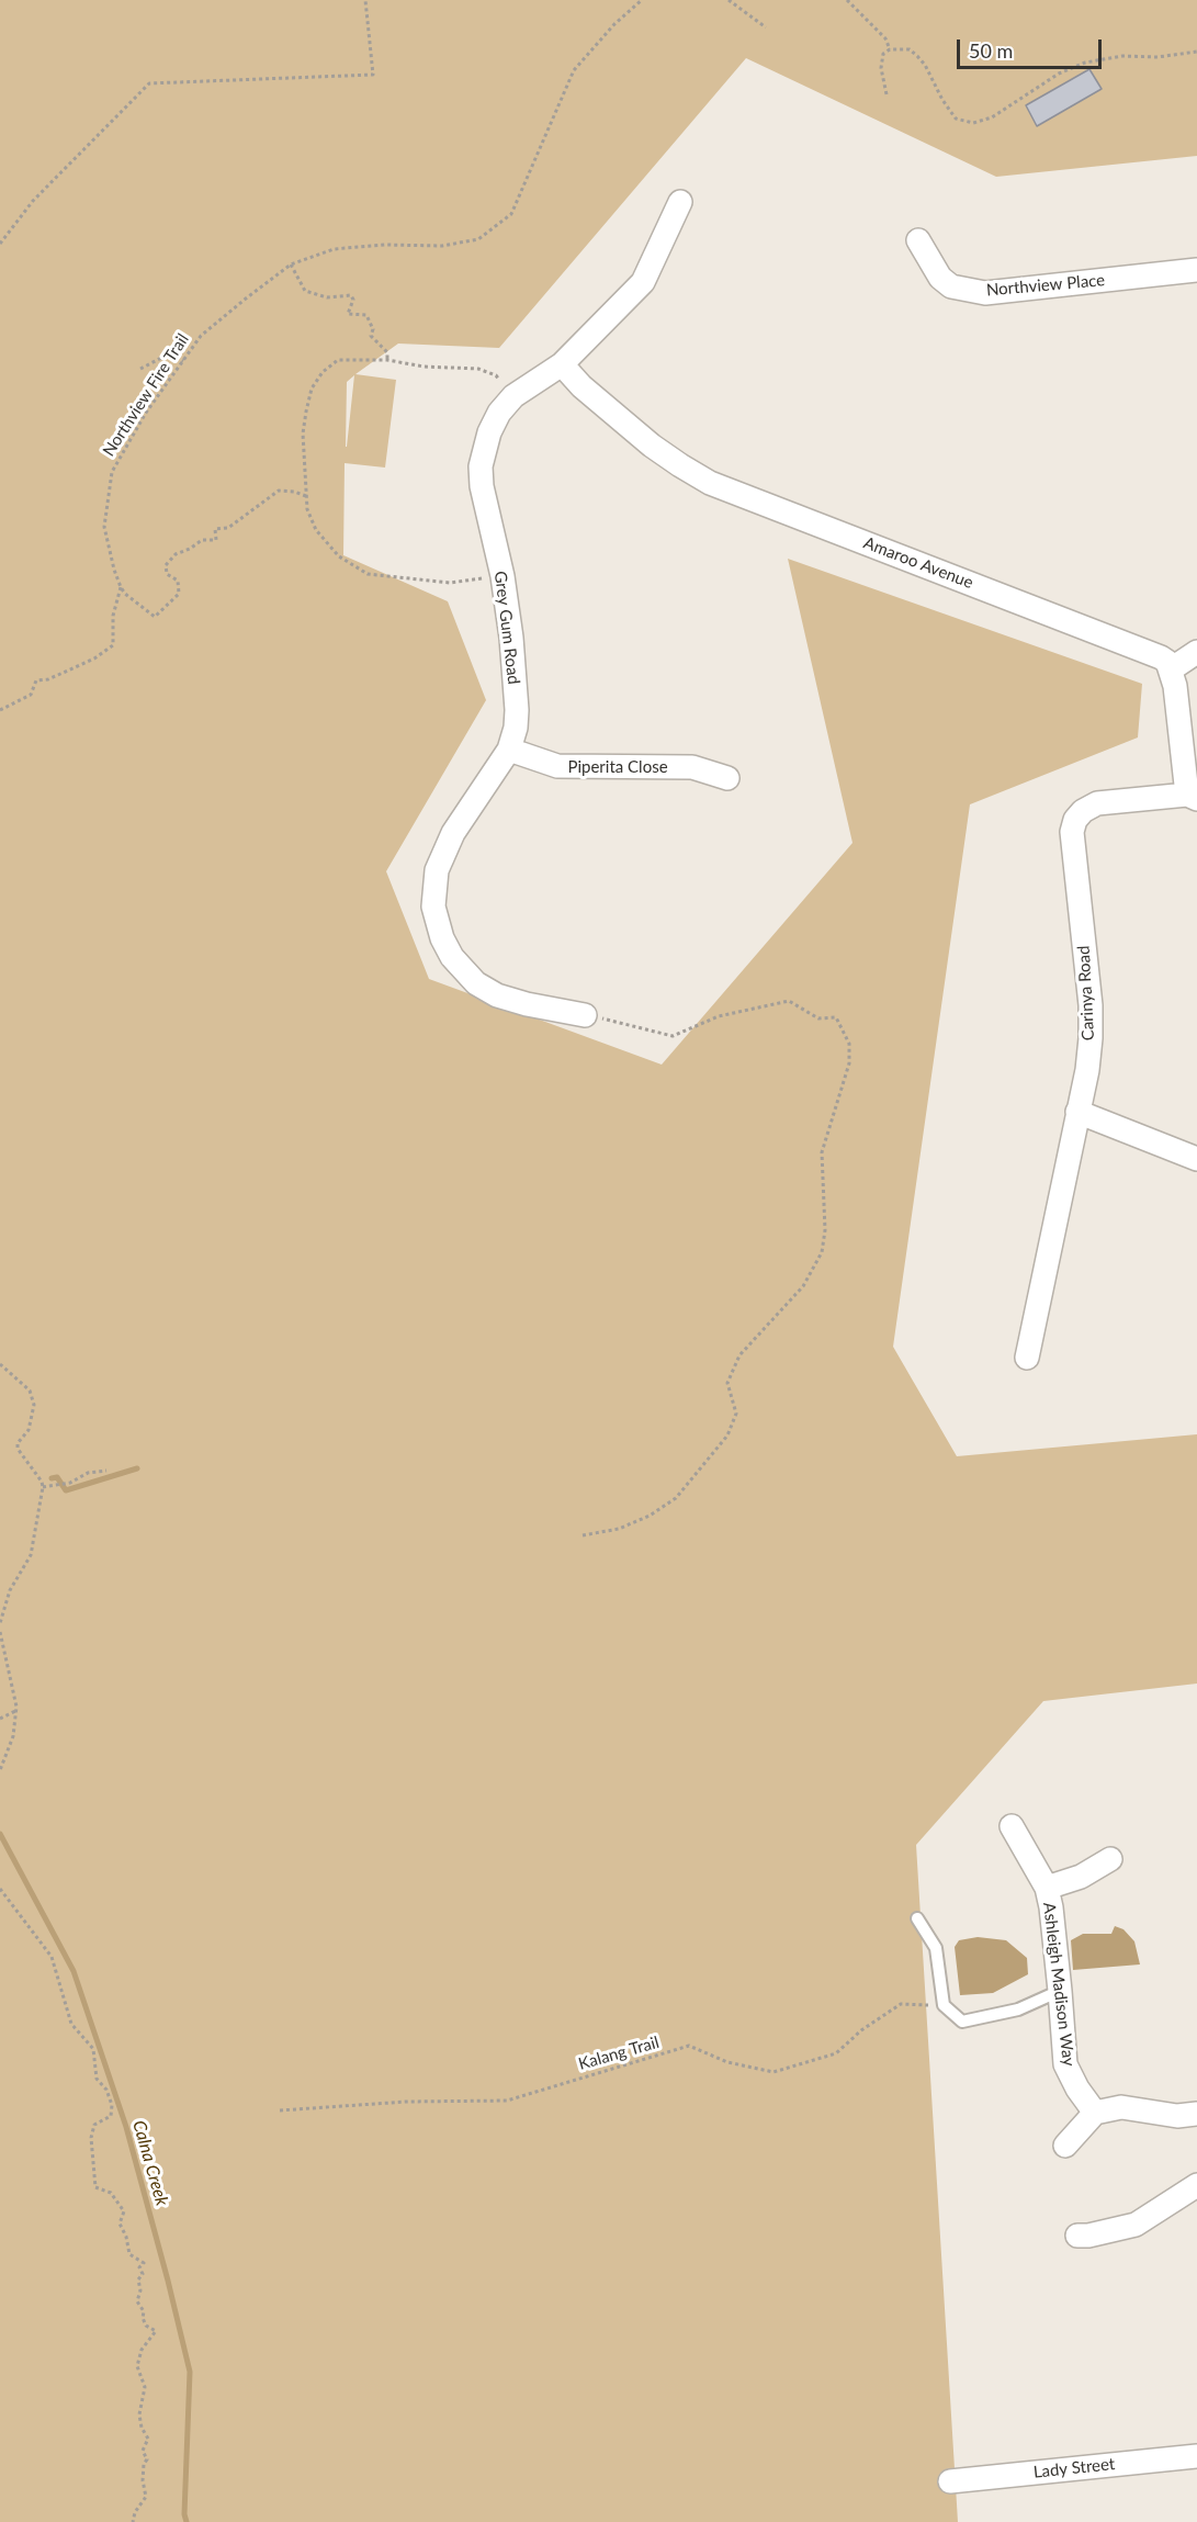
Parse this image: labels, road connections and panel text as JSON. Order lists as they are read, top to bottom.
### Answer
{
  "streets": {
    "street": [
      "Northview Place",
      "Amaroo Avenue",
      "Grey Gum Road",
      "Piperita Close",
      "Carinya Road",
      "Ashleigh Madison Way",
      "Lady Street"
    ],
    "path": ["Northview Fire Trail", "Kalang Trail"]
  },
  "crossings": [
    ["Amaroo Avenue", "Grey Gum Road"],
    ["Grey Gum Road", "Piperita Close"]
  ],
  "water": ["Calna Creek"],
  "scale_bar": "50 m"
}
